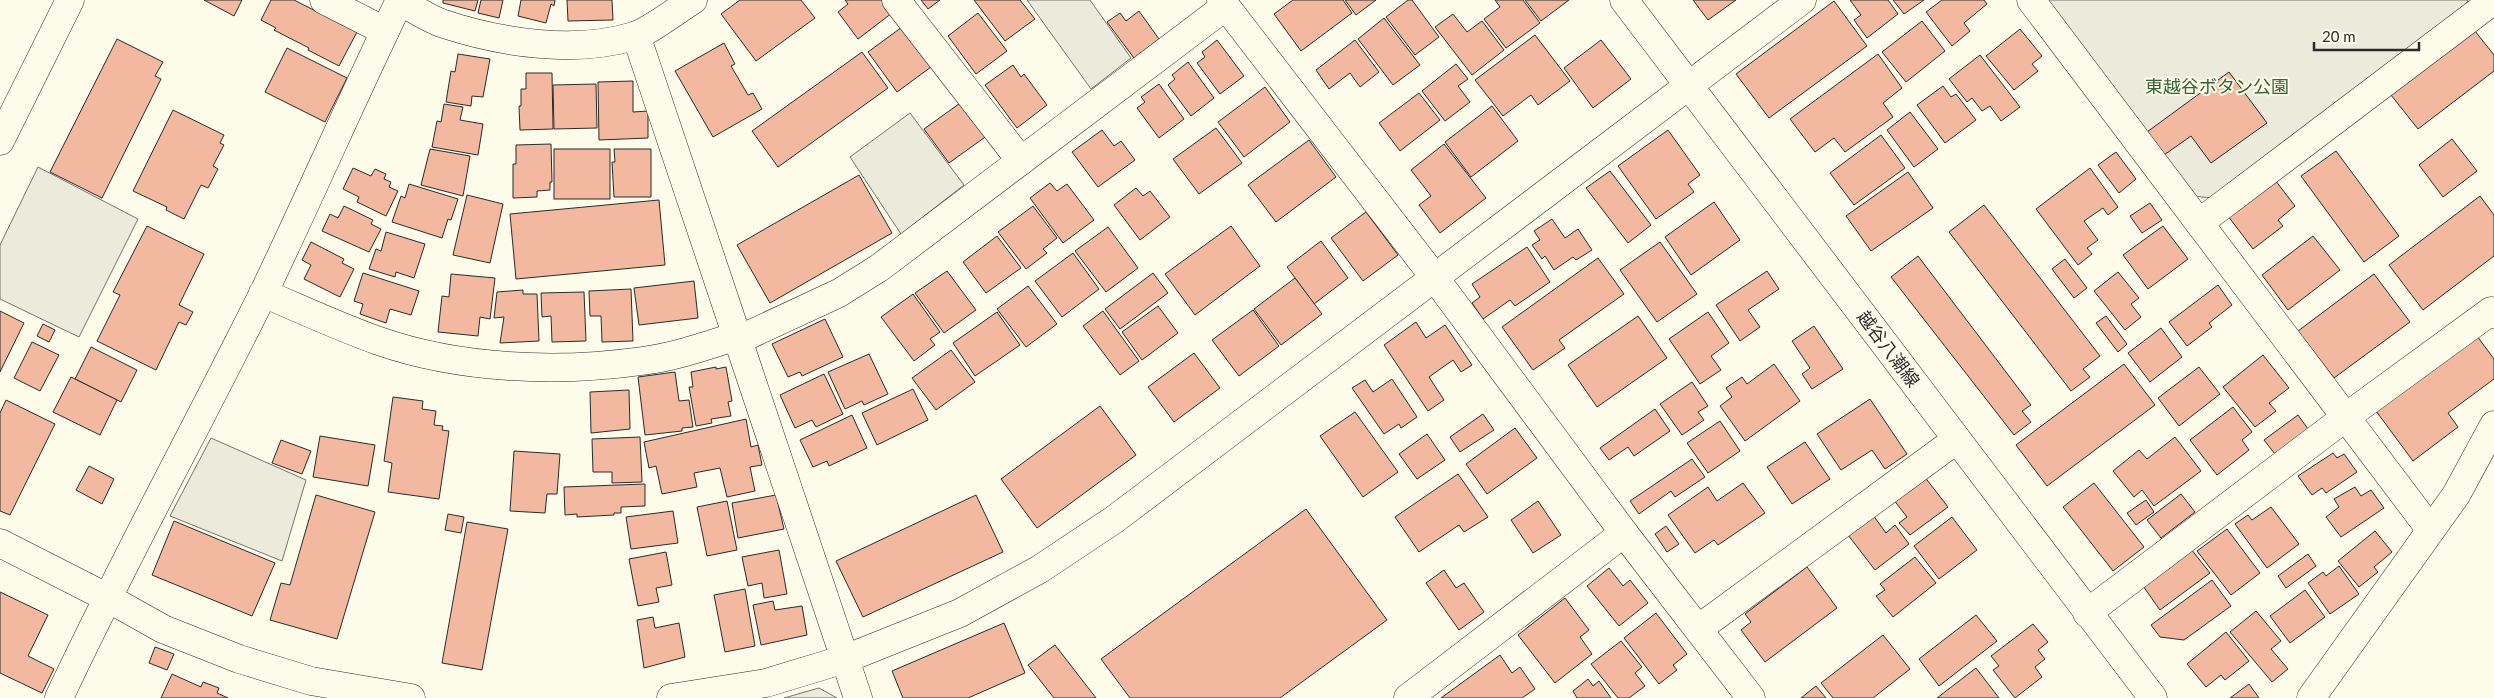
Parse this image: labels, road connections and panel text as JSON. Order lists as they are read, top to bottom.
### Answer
{
  "streets": {
    "street": ["越谷八潮線"]
  },
  "parks": ["東越谷ボタン公園"],
  "scale_bar": "20 m"
}
